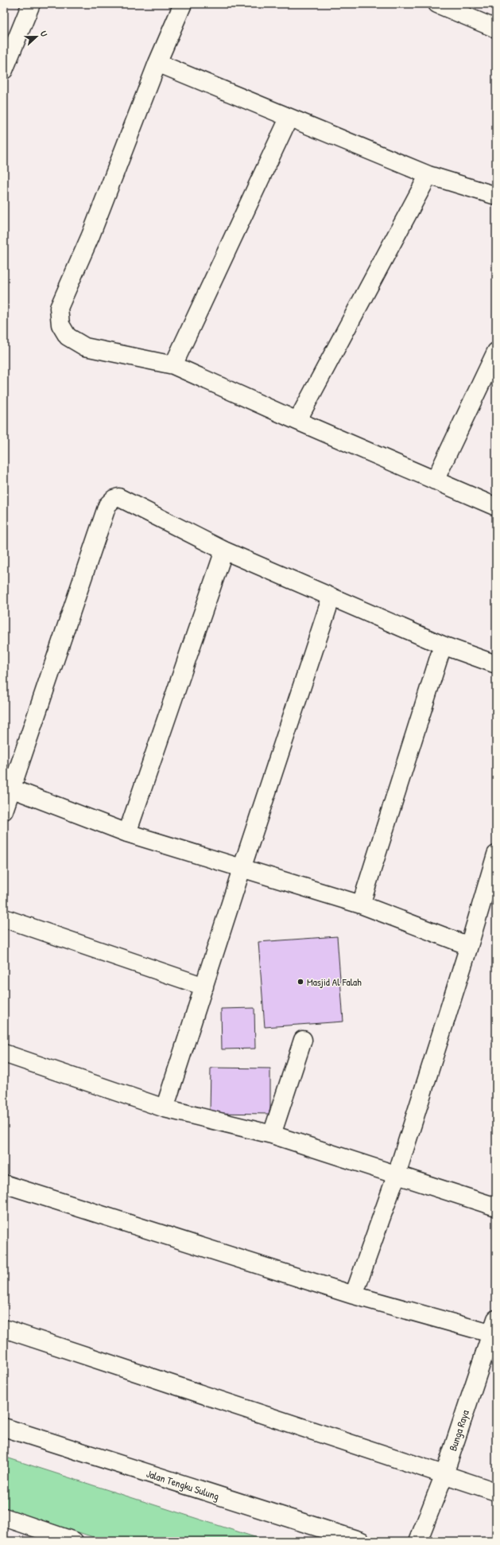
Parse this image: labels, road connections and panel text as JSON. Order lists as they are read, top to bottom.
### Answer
{
  "streets": {
    "street": ["Bunga Raya", "Jalan Tengku Sulung"]
  },
  "places": ["Masjid Al Falah"],
  "north": "right"
}
